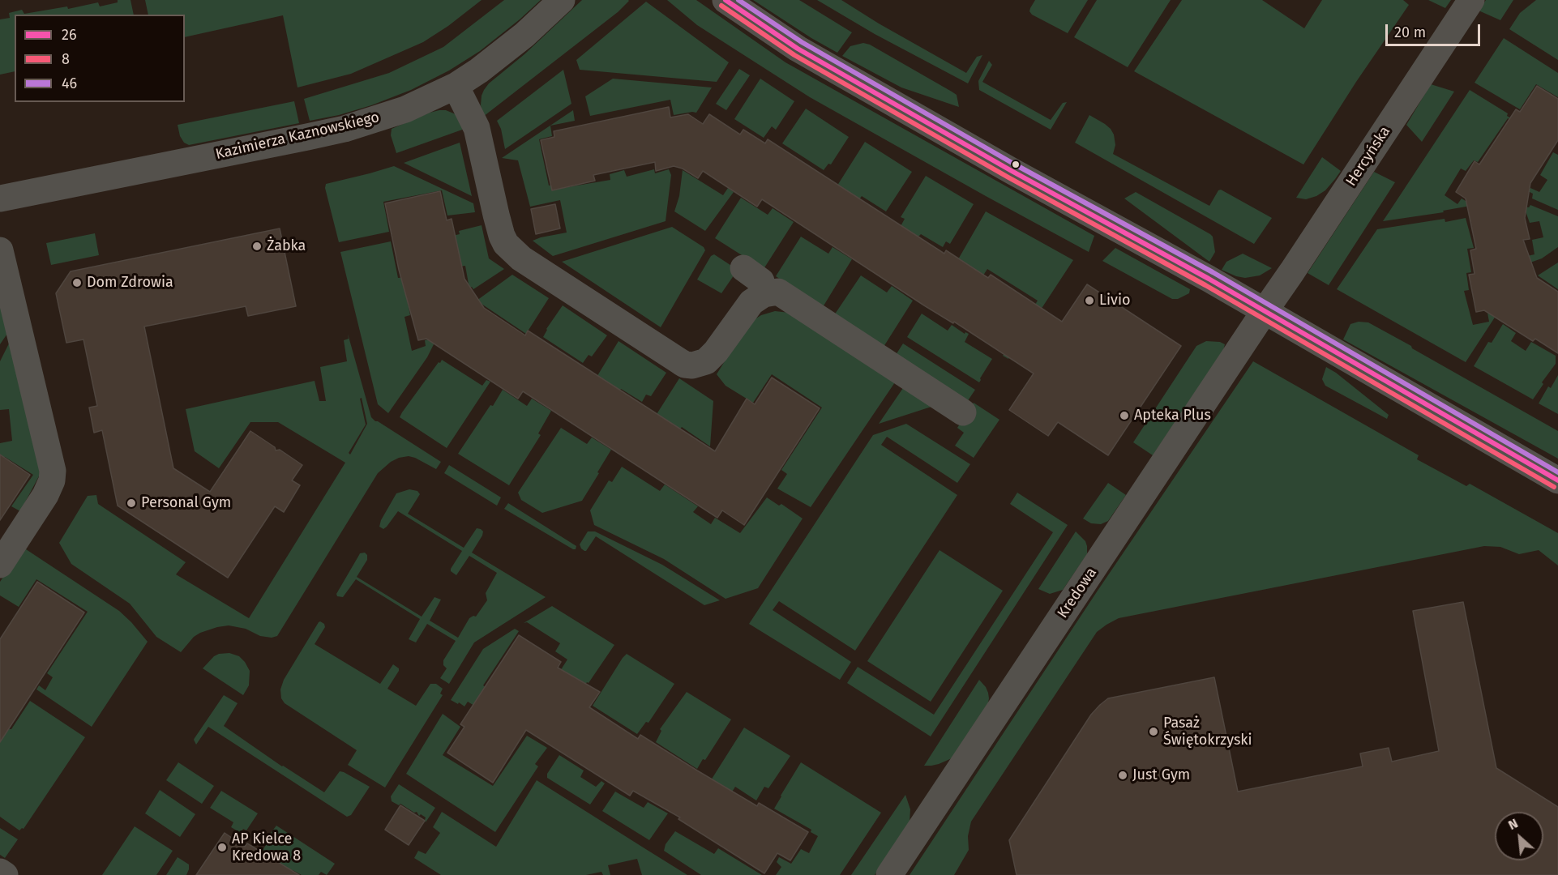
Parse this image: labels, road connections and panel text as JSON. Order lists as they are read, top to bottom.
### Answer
{
  "streets": {
    "street": ["Kazimierza Kaznowskiego", "Hercyńska", "Kredowa"]
  },
  "crossings": [
    ["Hercyńska", "Kredowa"]
  ],
  "places": [
    "Żabka",
    "Dom Zdrowia",
    "Livio",
    "Apteka Plus",
    "Personal Gym",
    "Pasaż Świętokrzyski",
    "Just Gym",
    "AP Kielce Kredowa 8"
  ],
  "lines": ["transit line 26", "transit line 46", "transit line 8"],
  "legend": ["26", "8", "46"],
  "scale_bar": "20 m",
  "north": "top left"
}
